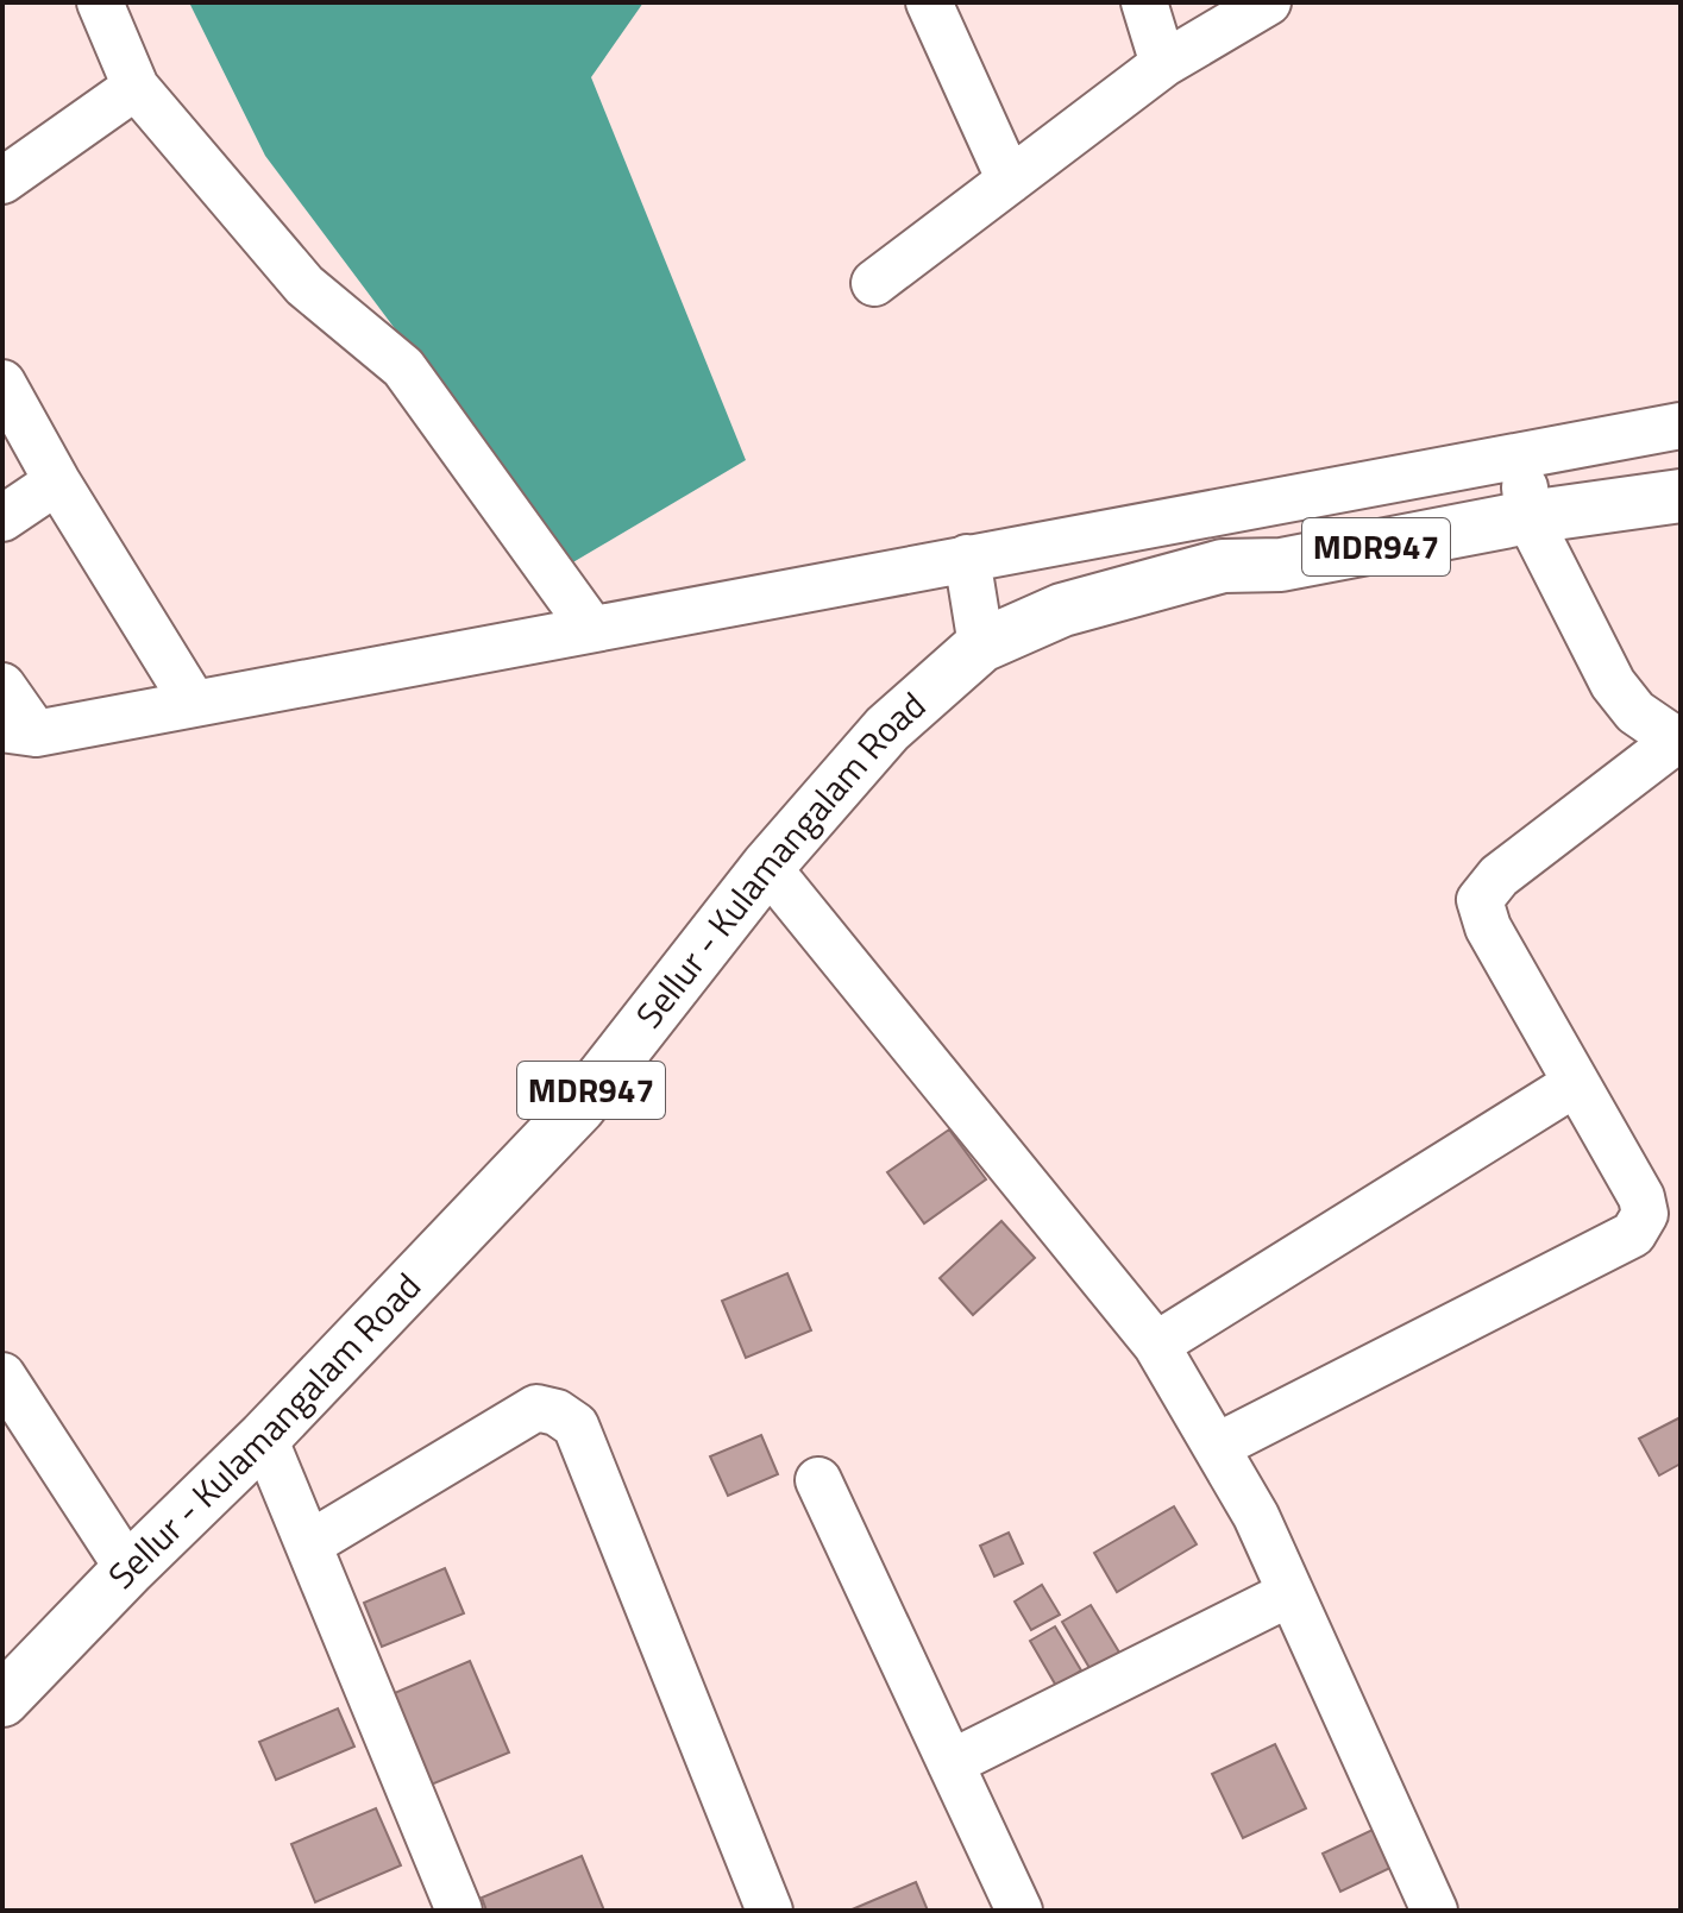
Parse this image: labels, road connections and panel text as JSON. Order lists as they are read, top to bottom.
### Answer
{
  "streets": {
    "main road": ["MDR947", "Sellur - Kulamangalam Road"]
  }
}
